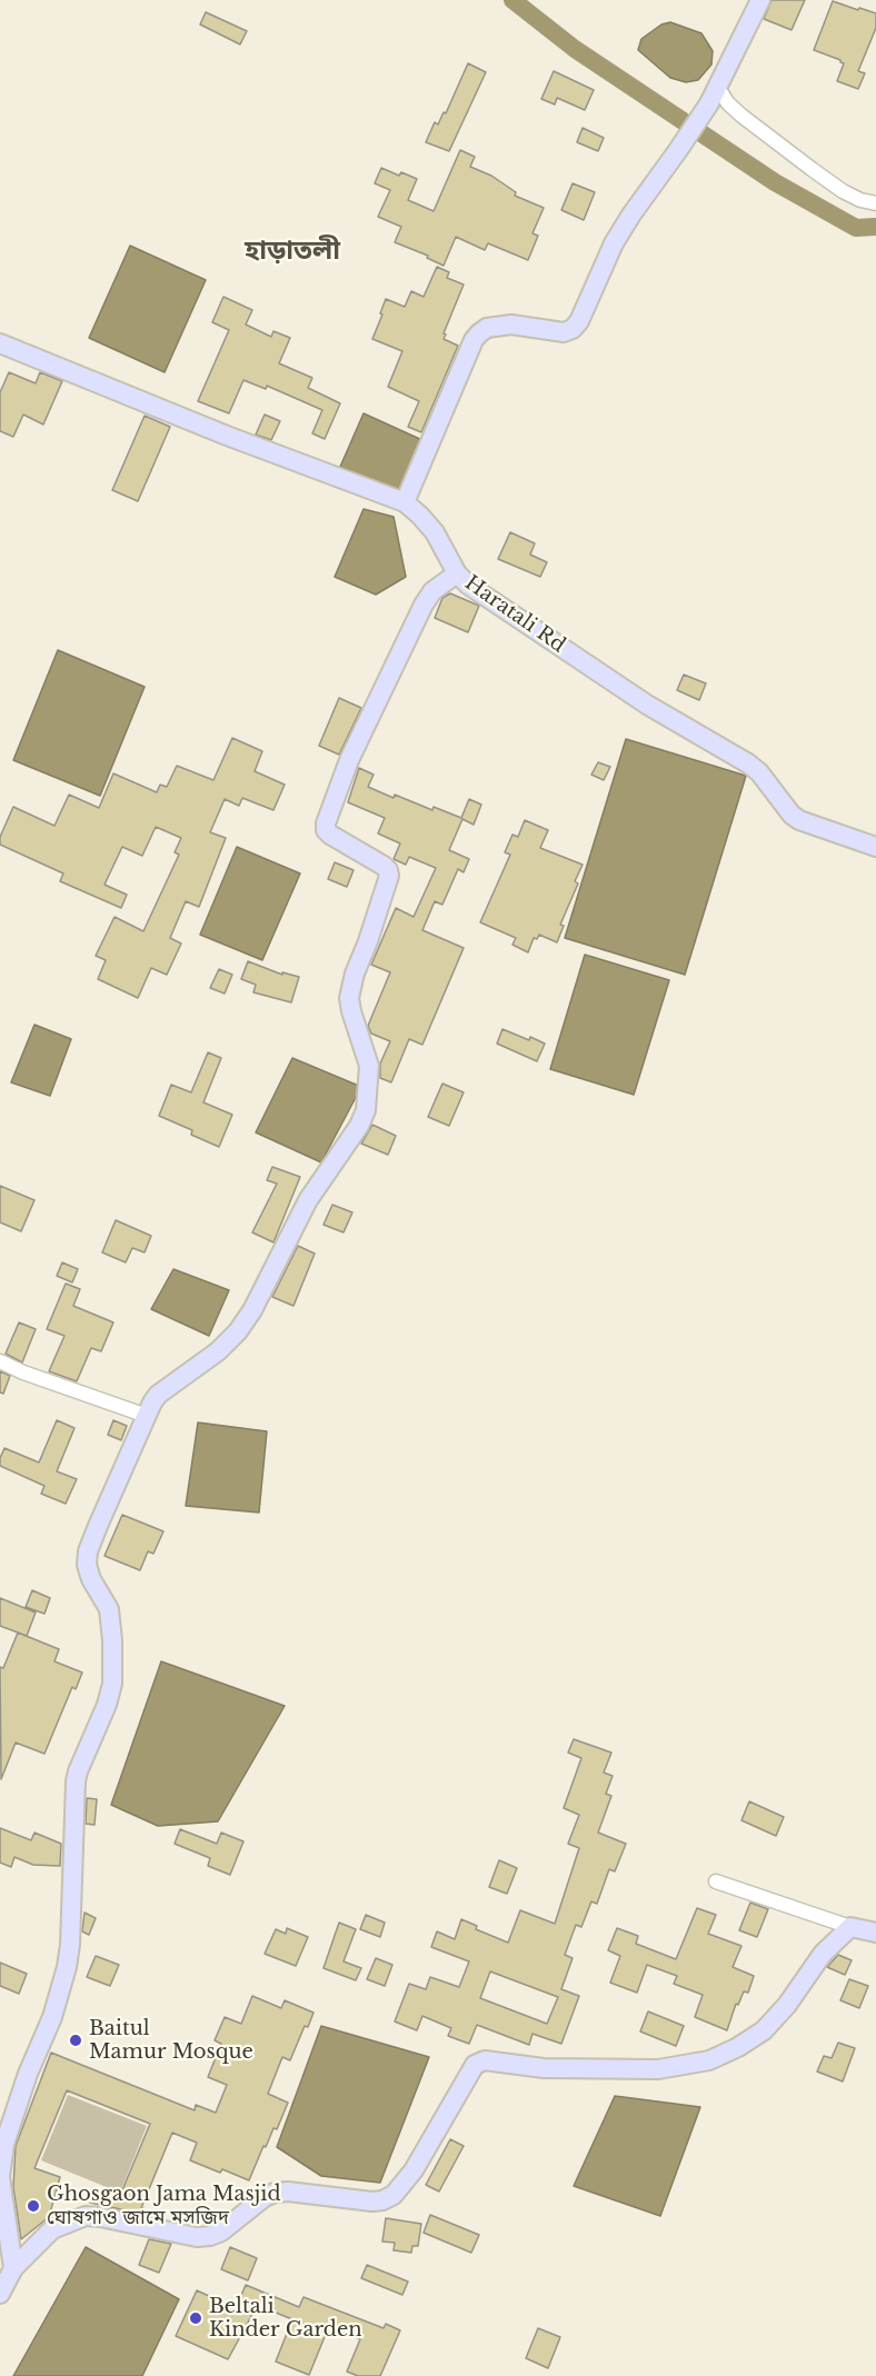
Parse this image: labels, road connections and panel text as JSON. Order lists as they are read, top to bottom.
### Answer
{
  "streets": {
    "street": ["Haratali Rd"]
  },
  "districts": ["হাড়াতলী"],
  "places": ["Baitul Mamur Mosque", "Ghosgaon Jama Masjid ঘোষগাও জামে মসজিদ", "Beltali Kinder Garden"]
}
